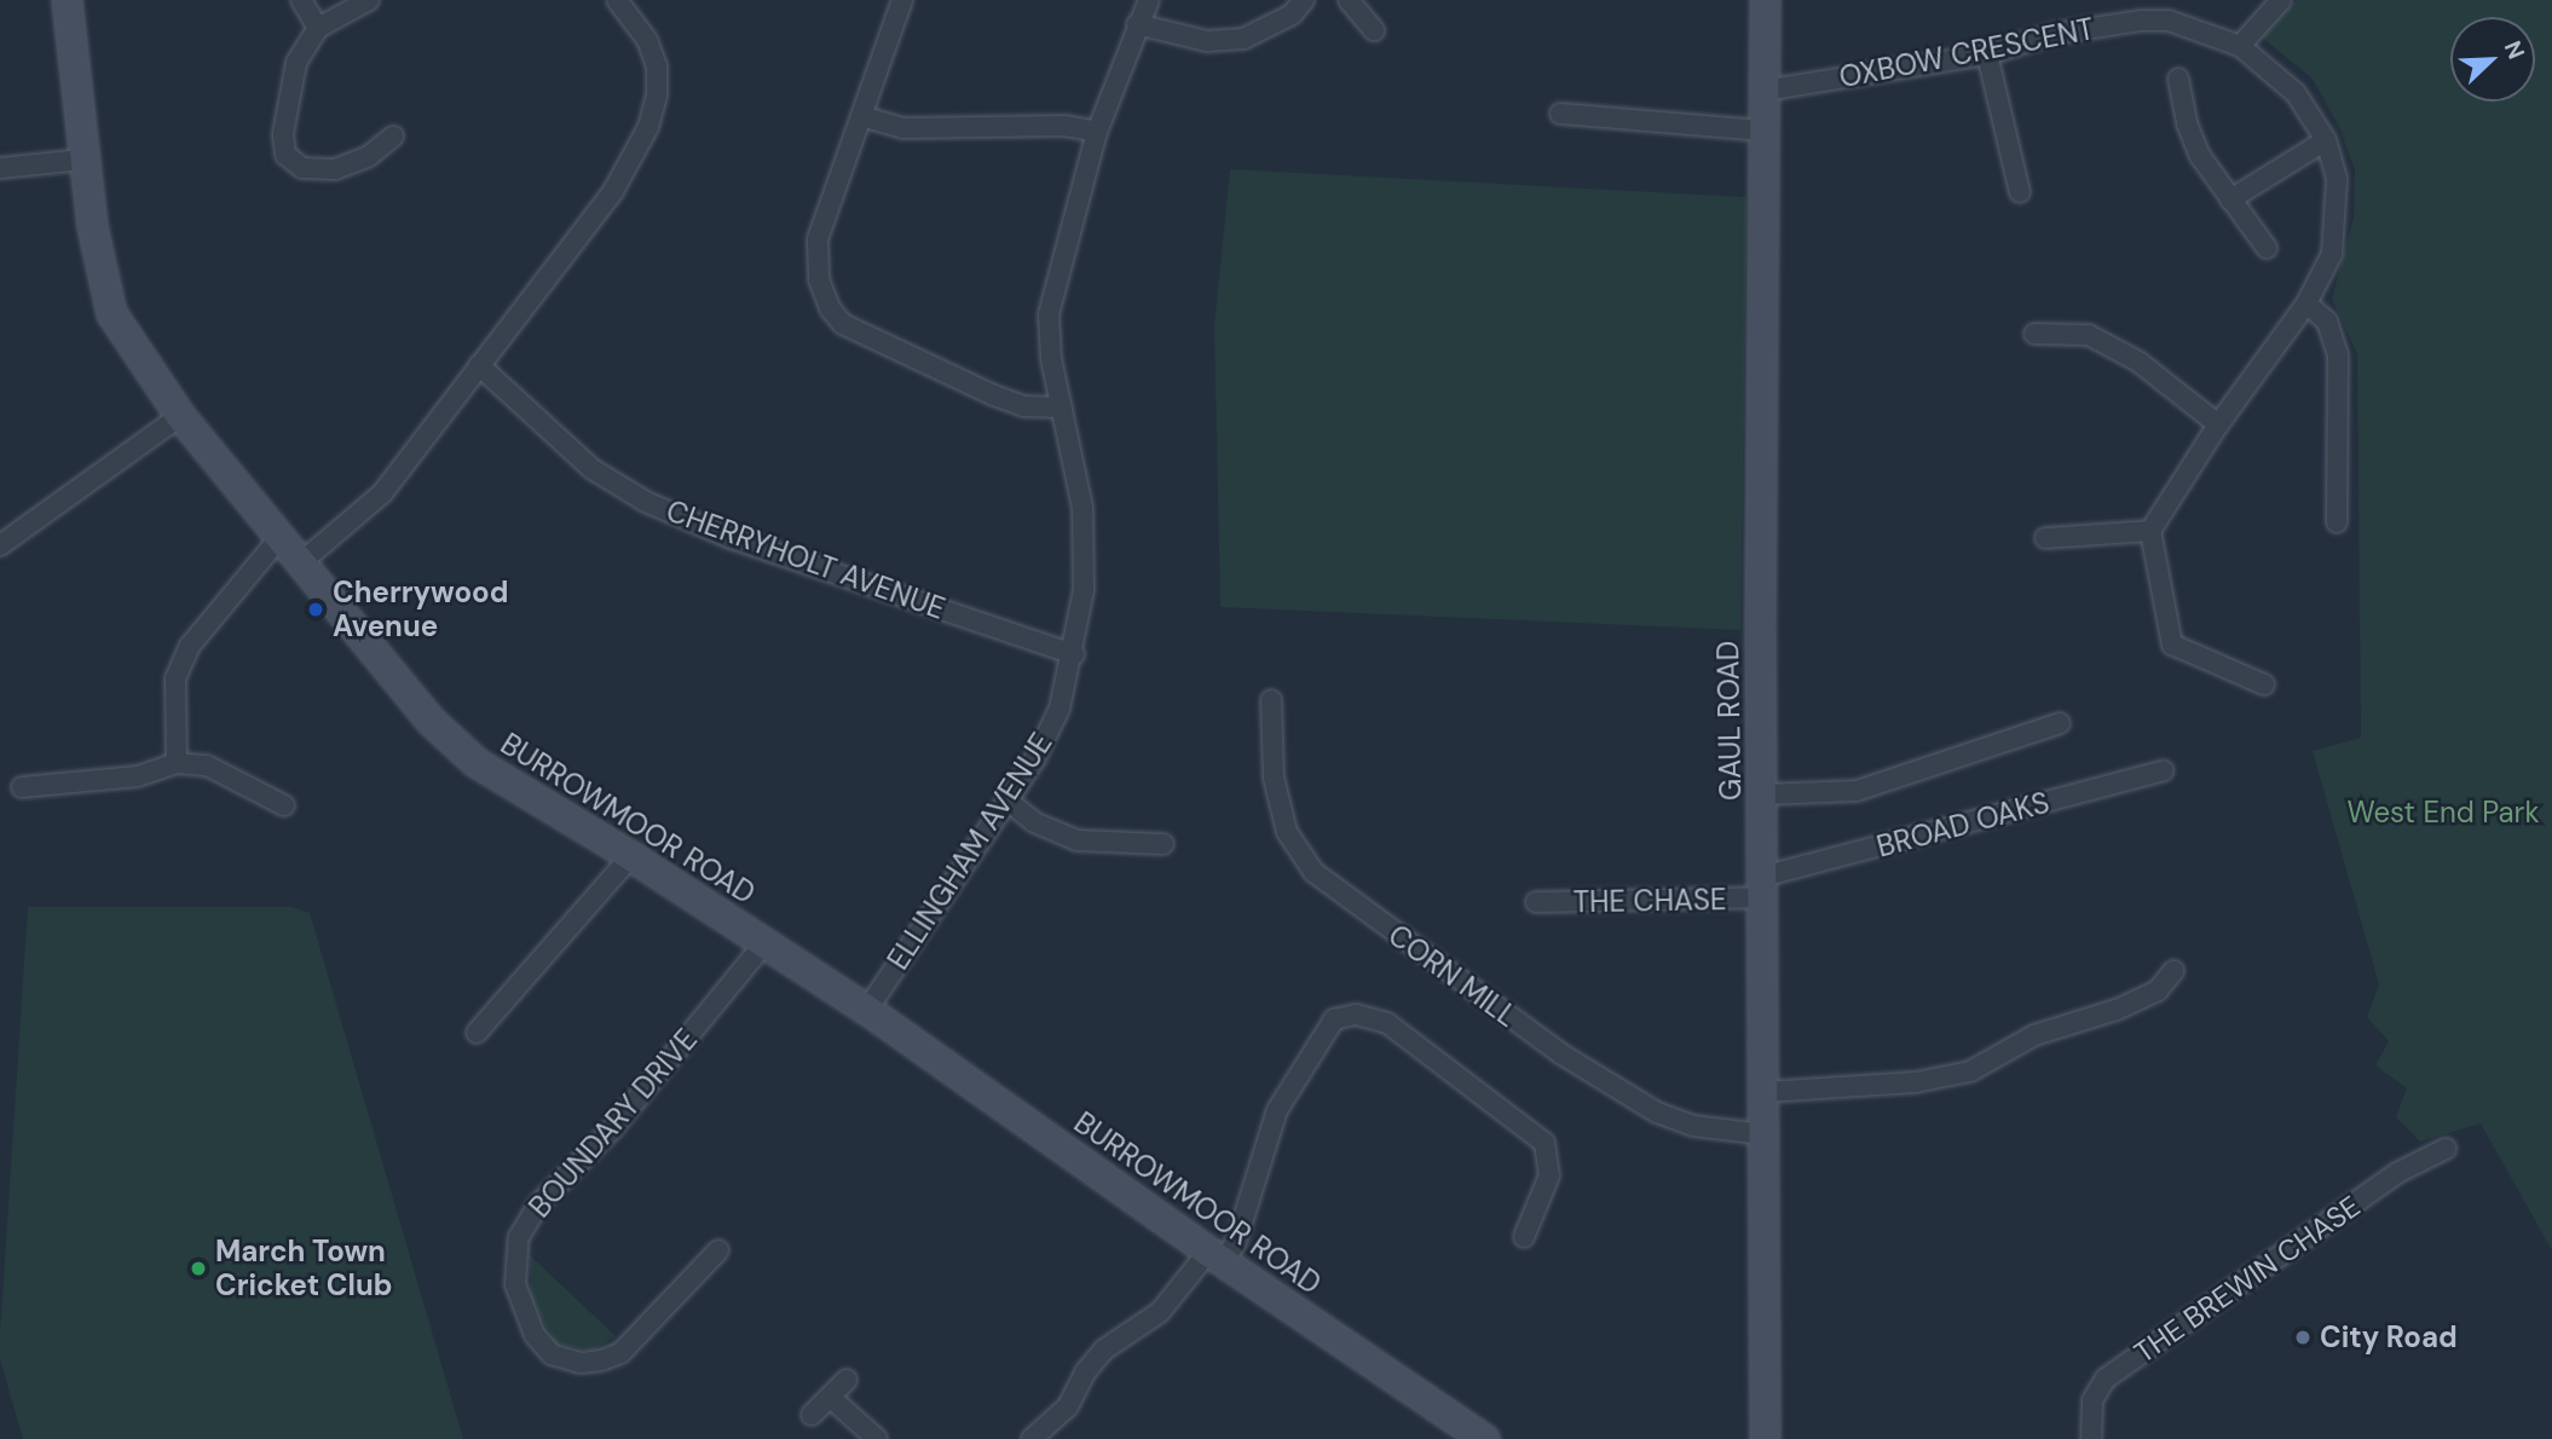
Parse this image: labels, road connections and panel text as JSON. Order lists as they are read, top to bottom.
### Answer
{
  "streets": {
    "street": [
      "OXBOW CRESCENT",
      "CHERRYHOLT AVENUE",
      "GAUL ROAD",
      "BURROWMOOR ROAD",
      "BROAD OAKS",
      "ELLINGHAM AVENUE",
      "THE CHASE",
      "CORN MILL",
      "BOUNDARY DRIVE",
      "THE BREWIN CHASE"
    ]
  },
  "crossings": [
    ["OXBOW CRESCENT", "GAUL ROAD"],
    ["CHERRYHOLT AVENUE", "ELLINGHAM AVENUE"],
    ["GAUL ROAD", "BROAD OAKS"],
    ["GAUL ROAD", "THE CHASE"],
    ["GAUL ROAD", "CORN MILL"],
    ["BURROWMOOR ROAD", "ELLINGHAM AVENUE"],
    ["BURROWMOOR ROAD", "BOUNDARY DRIVE"],
    ["BROAD OAKS", "THE CHASE"]
  ],
  "parks": ["West End Park"],
  "places": ["Cherrywood Avenue", "March Town Cricket Club", "City Road"],
  "north": "top right"
}
